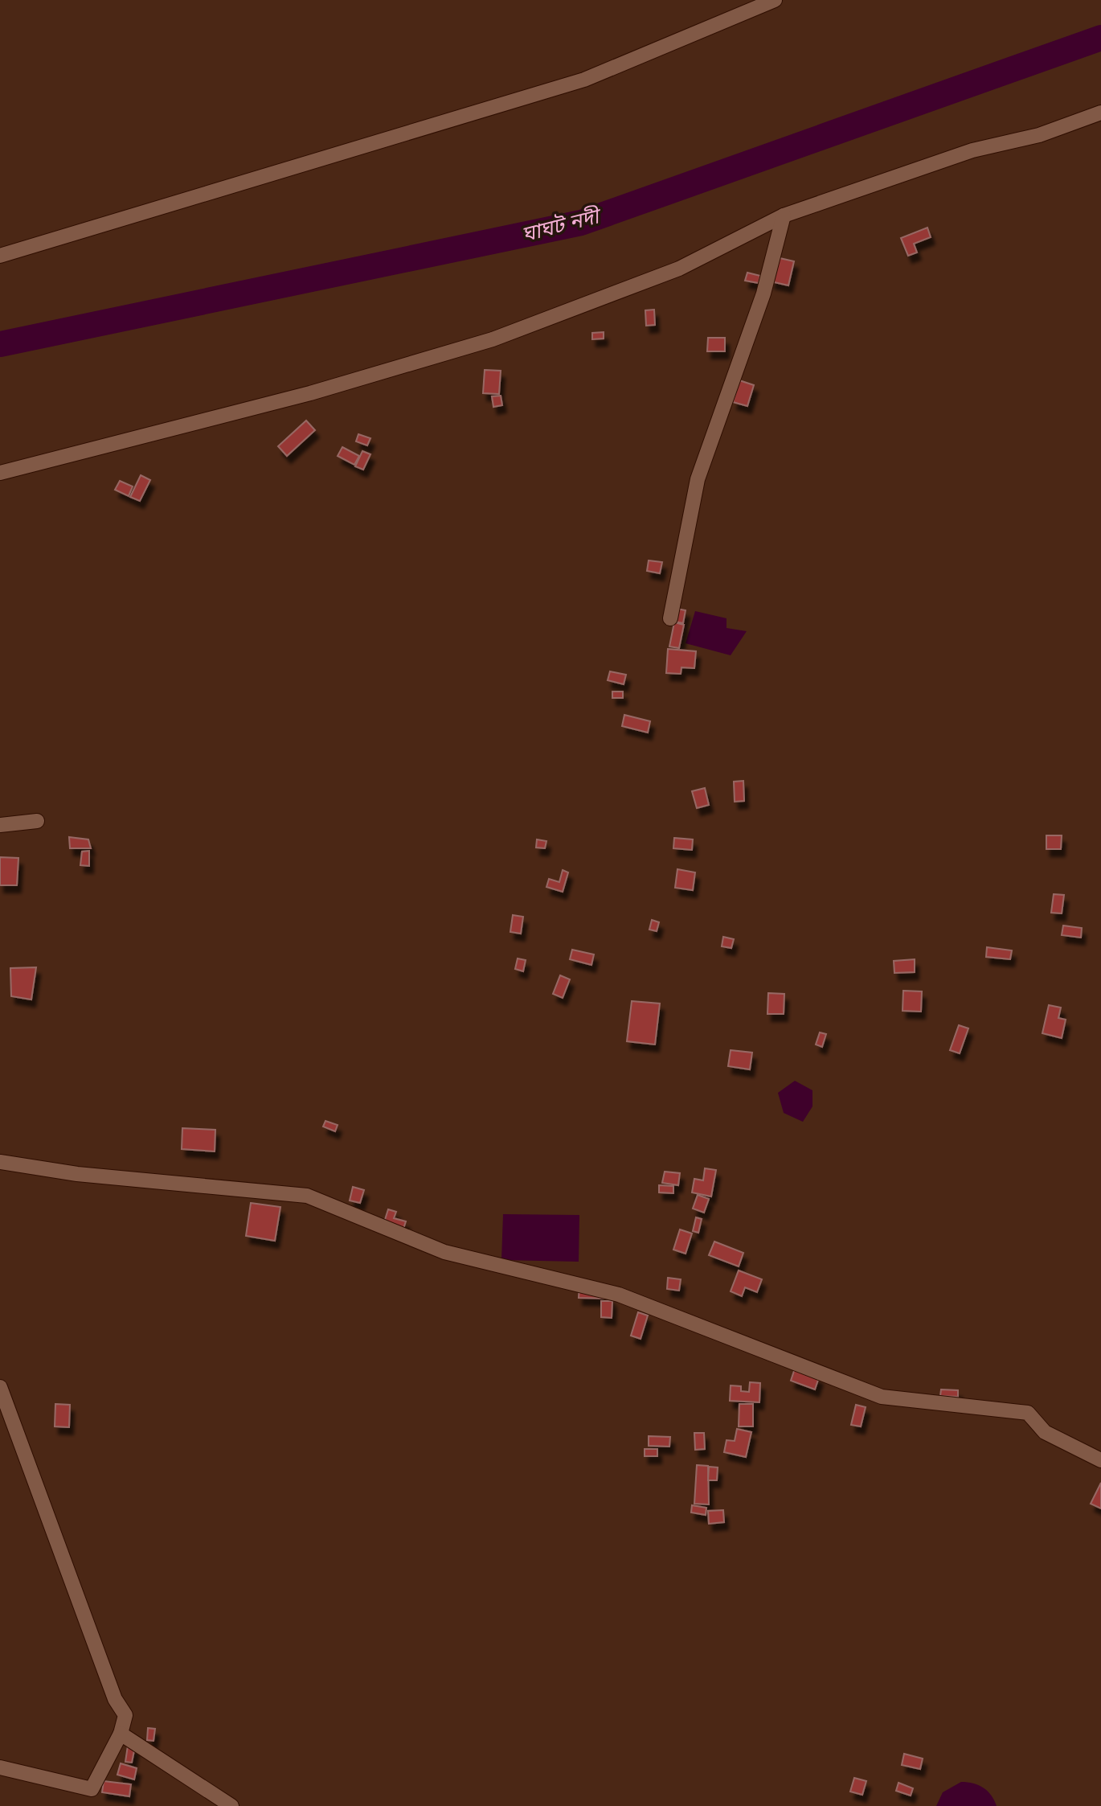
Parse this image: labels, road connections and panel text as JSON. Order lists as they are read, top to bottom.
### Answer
{
  "water": ["ঘাঘট নদী"]
}
